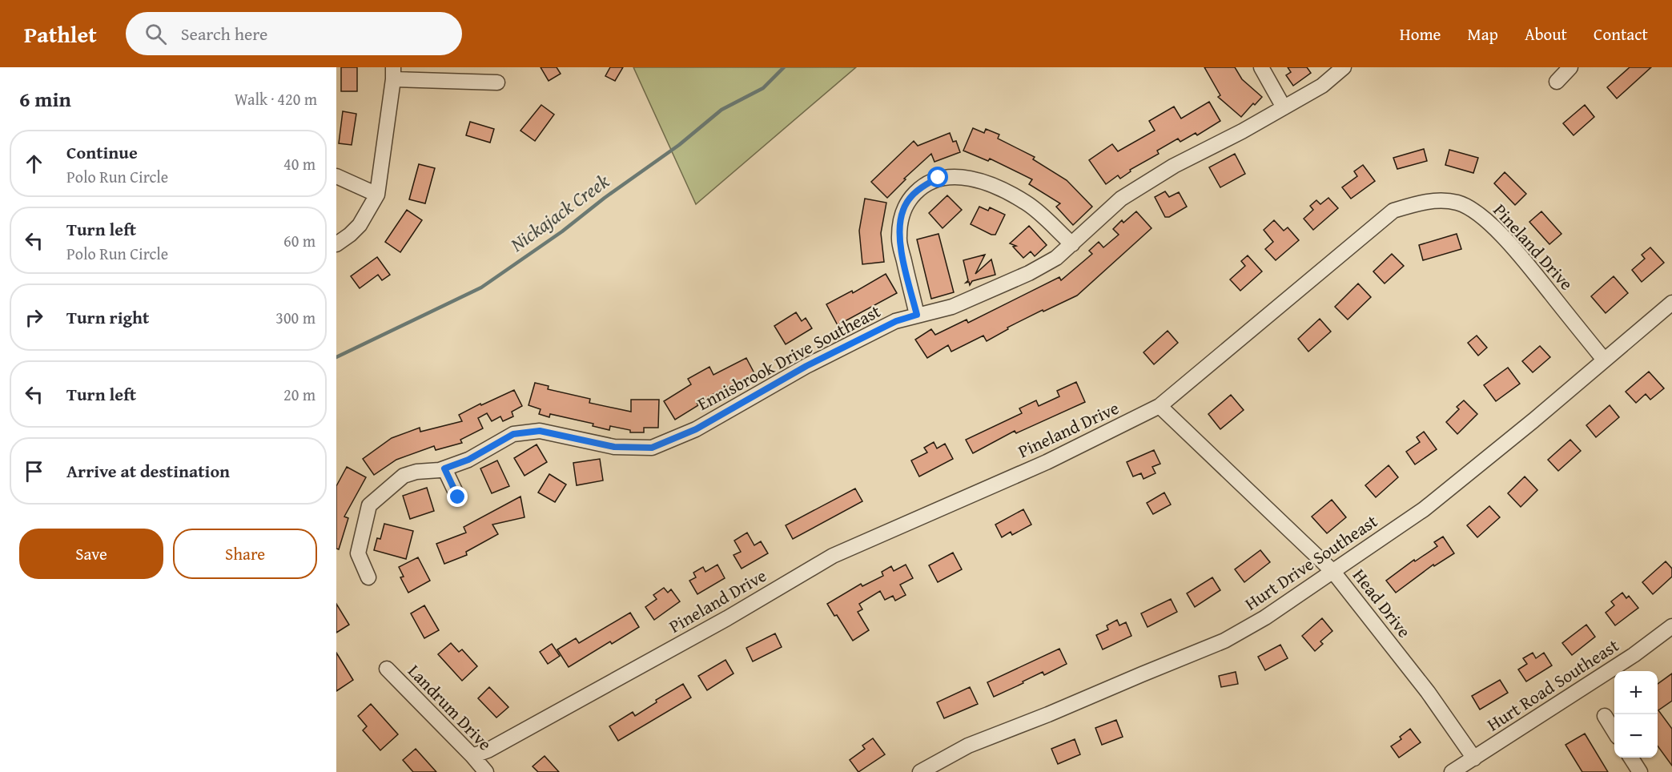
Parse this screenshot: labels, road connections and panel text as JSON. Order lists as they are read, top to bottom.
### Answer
{
  "streets": {
    "street": [
      "Pineland Drive",
      "Ennisbrook Drive Southeast",
      "Hurt Drive Southeast",
      "Head Drive",
      "Hurt Road Southeast",
      "Landrum Drive"
    ]
  },
  "crossings": [
    ["Pineland Drive", "Hurt Drive Southeast"],
    ["Pineland Drive", "Head Drive"],
    ["Pineland Drive", "Landrum Drive"],
    ["Hurt Drive Southeast", "Head Drive"],
    ["Head Drive", "Hurt Road Southeast"]
  ],
  "water": ["Nickajack Creek"],
  "page": {
    "header": "Pathlet",
    "search": "Search here",
    "nav": [
      "Home",
      "Map",
      "About",
      "Contact"
    ],
    "heading": ["6 min", "Walk · 420 m"],
    "list": [
      ["Continue", "Polo Run Circle", "40 m"],
      ["Turn left", "Polo Run Circle", "60 m"],
      ["Turn right", "300 m"],
      ["Turn left", "20 m"],
      "Arrive at destination"
    ],
    "buttons": ["Save", "Share"],
    "map_buttons": ["+", "−"]
  }
}
